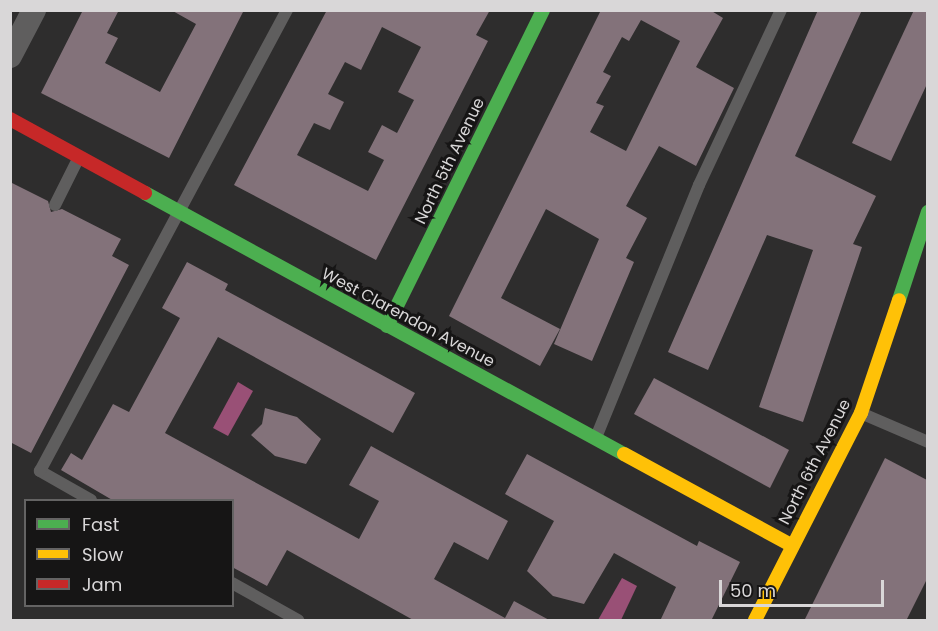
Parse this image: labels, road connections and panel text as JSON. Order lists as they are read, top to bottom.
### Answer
{
  "streets": {
    "street": ["North 5th Avenue", "West Clarendon Avenue", "North 6th Avenue"]
  },
  "crossings": [
    ["North 5th Avenue", "West Clarendon Avenue"],
    ["West Clarendon Avenue", "North 6th Avenue"]
  ],
  "legend": ["Fast", "Slow", "Jam"],
  "scale_bar": "50 m"
}
